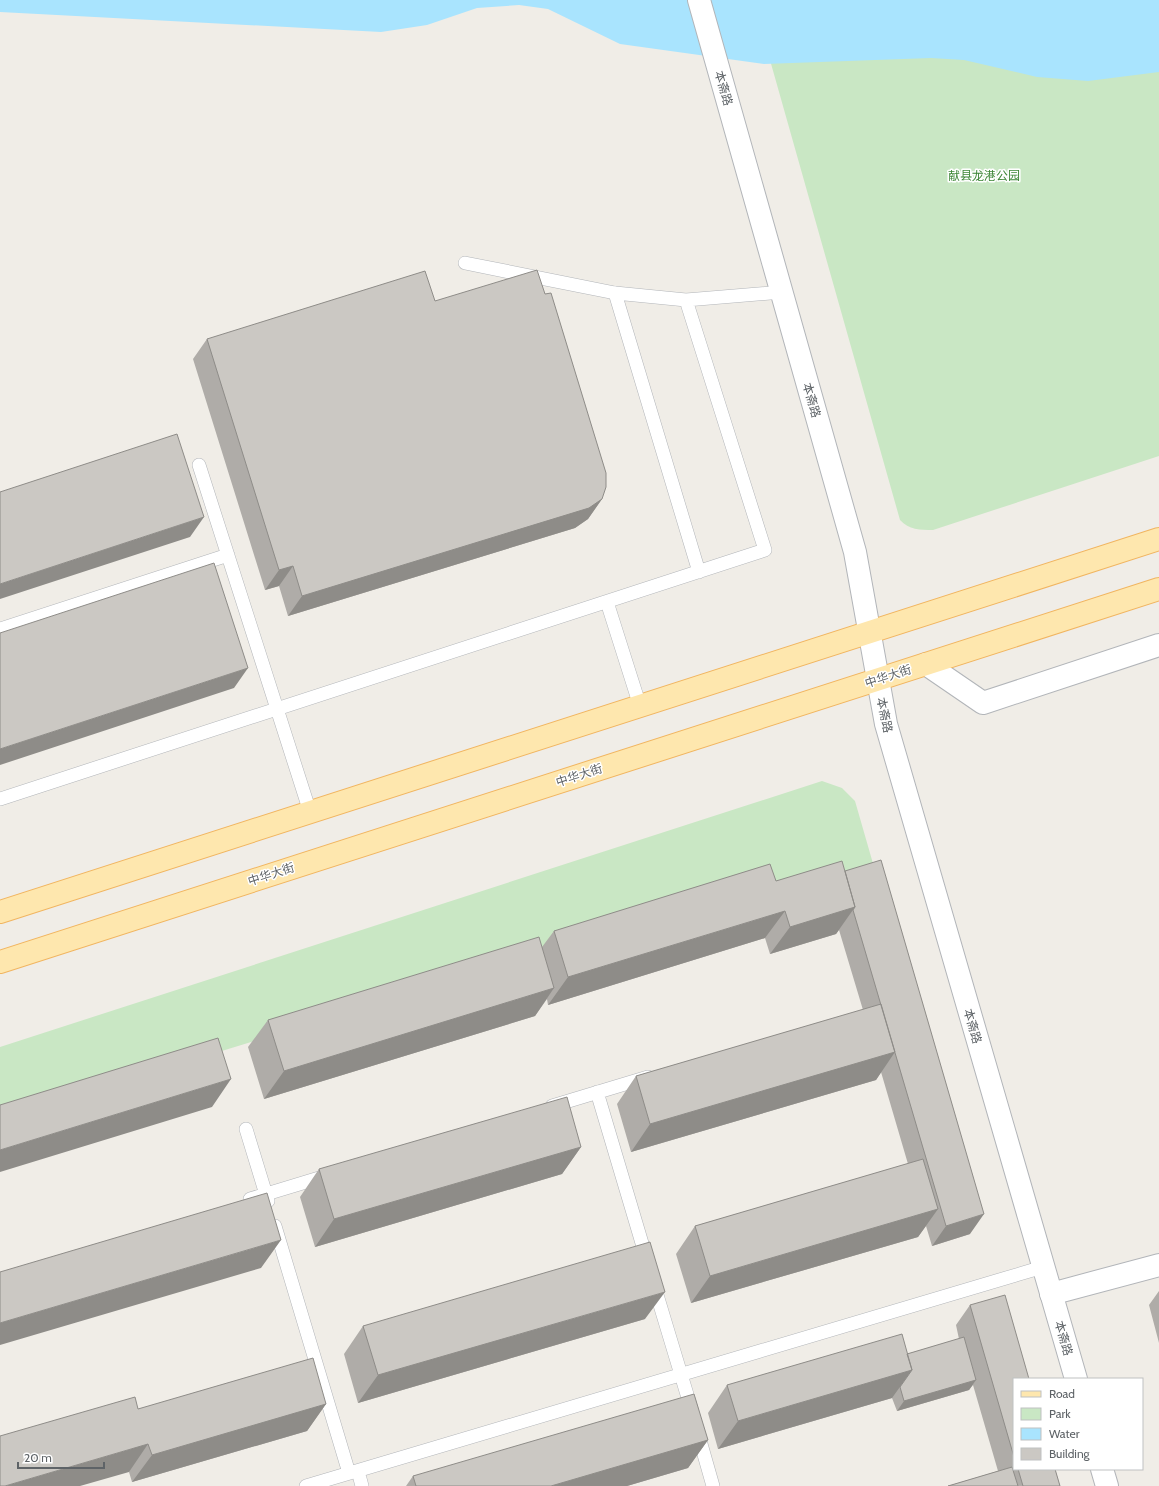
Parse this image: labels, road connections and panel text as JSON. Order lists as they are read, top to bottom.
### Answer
{
  "streets": {
    "main road": ["中华大街"],
    "street": ["本斋路"]
  },
  "crossings": [
    ["本斋路", "中华大街"]
  ],
  "parks": ["献县龙港公园"],
  "legend": [
    "Road",
    "Park",
    "Water",
    "Building"
  ],
  "scale_bar": "20 m"
}
